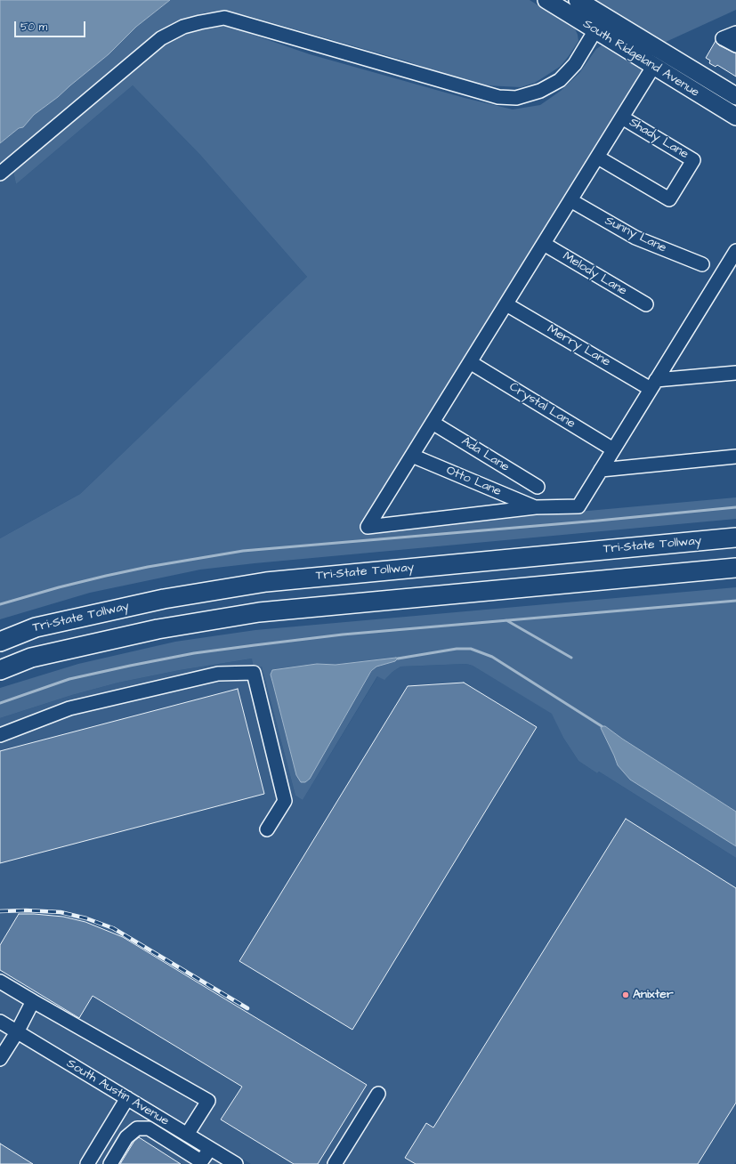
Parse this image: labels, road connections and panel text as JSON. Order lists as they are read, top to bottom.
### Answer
{
  "streets": {
    "highway": ["Tri-State Tollway"],
    "main road": ["South Ridgeland Avenue"],
    "street": [
      "Shady Lane",
      "Sunny Lane",
      "Melody Lane",
      "Merry Lane",
      "Crystal Lane",
      "Ada Lane",
      "Otto Lane",
      "South Austin Avenue"
    ]
  },
  "places": ["Anixter"],
  "scale_bar": "50 m"
}
